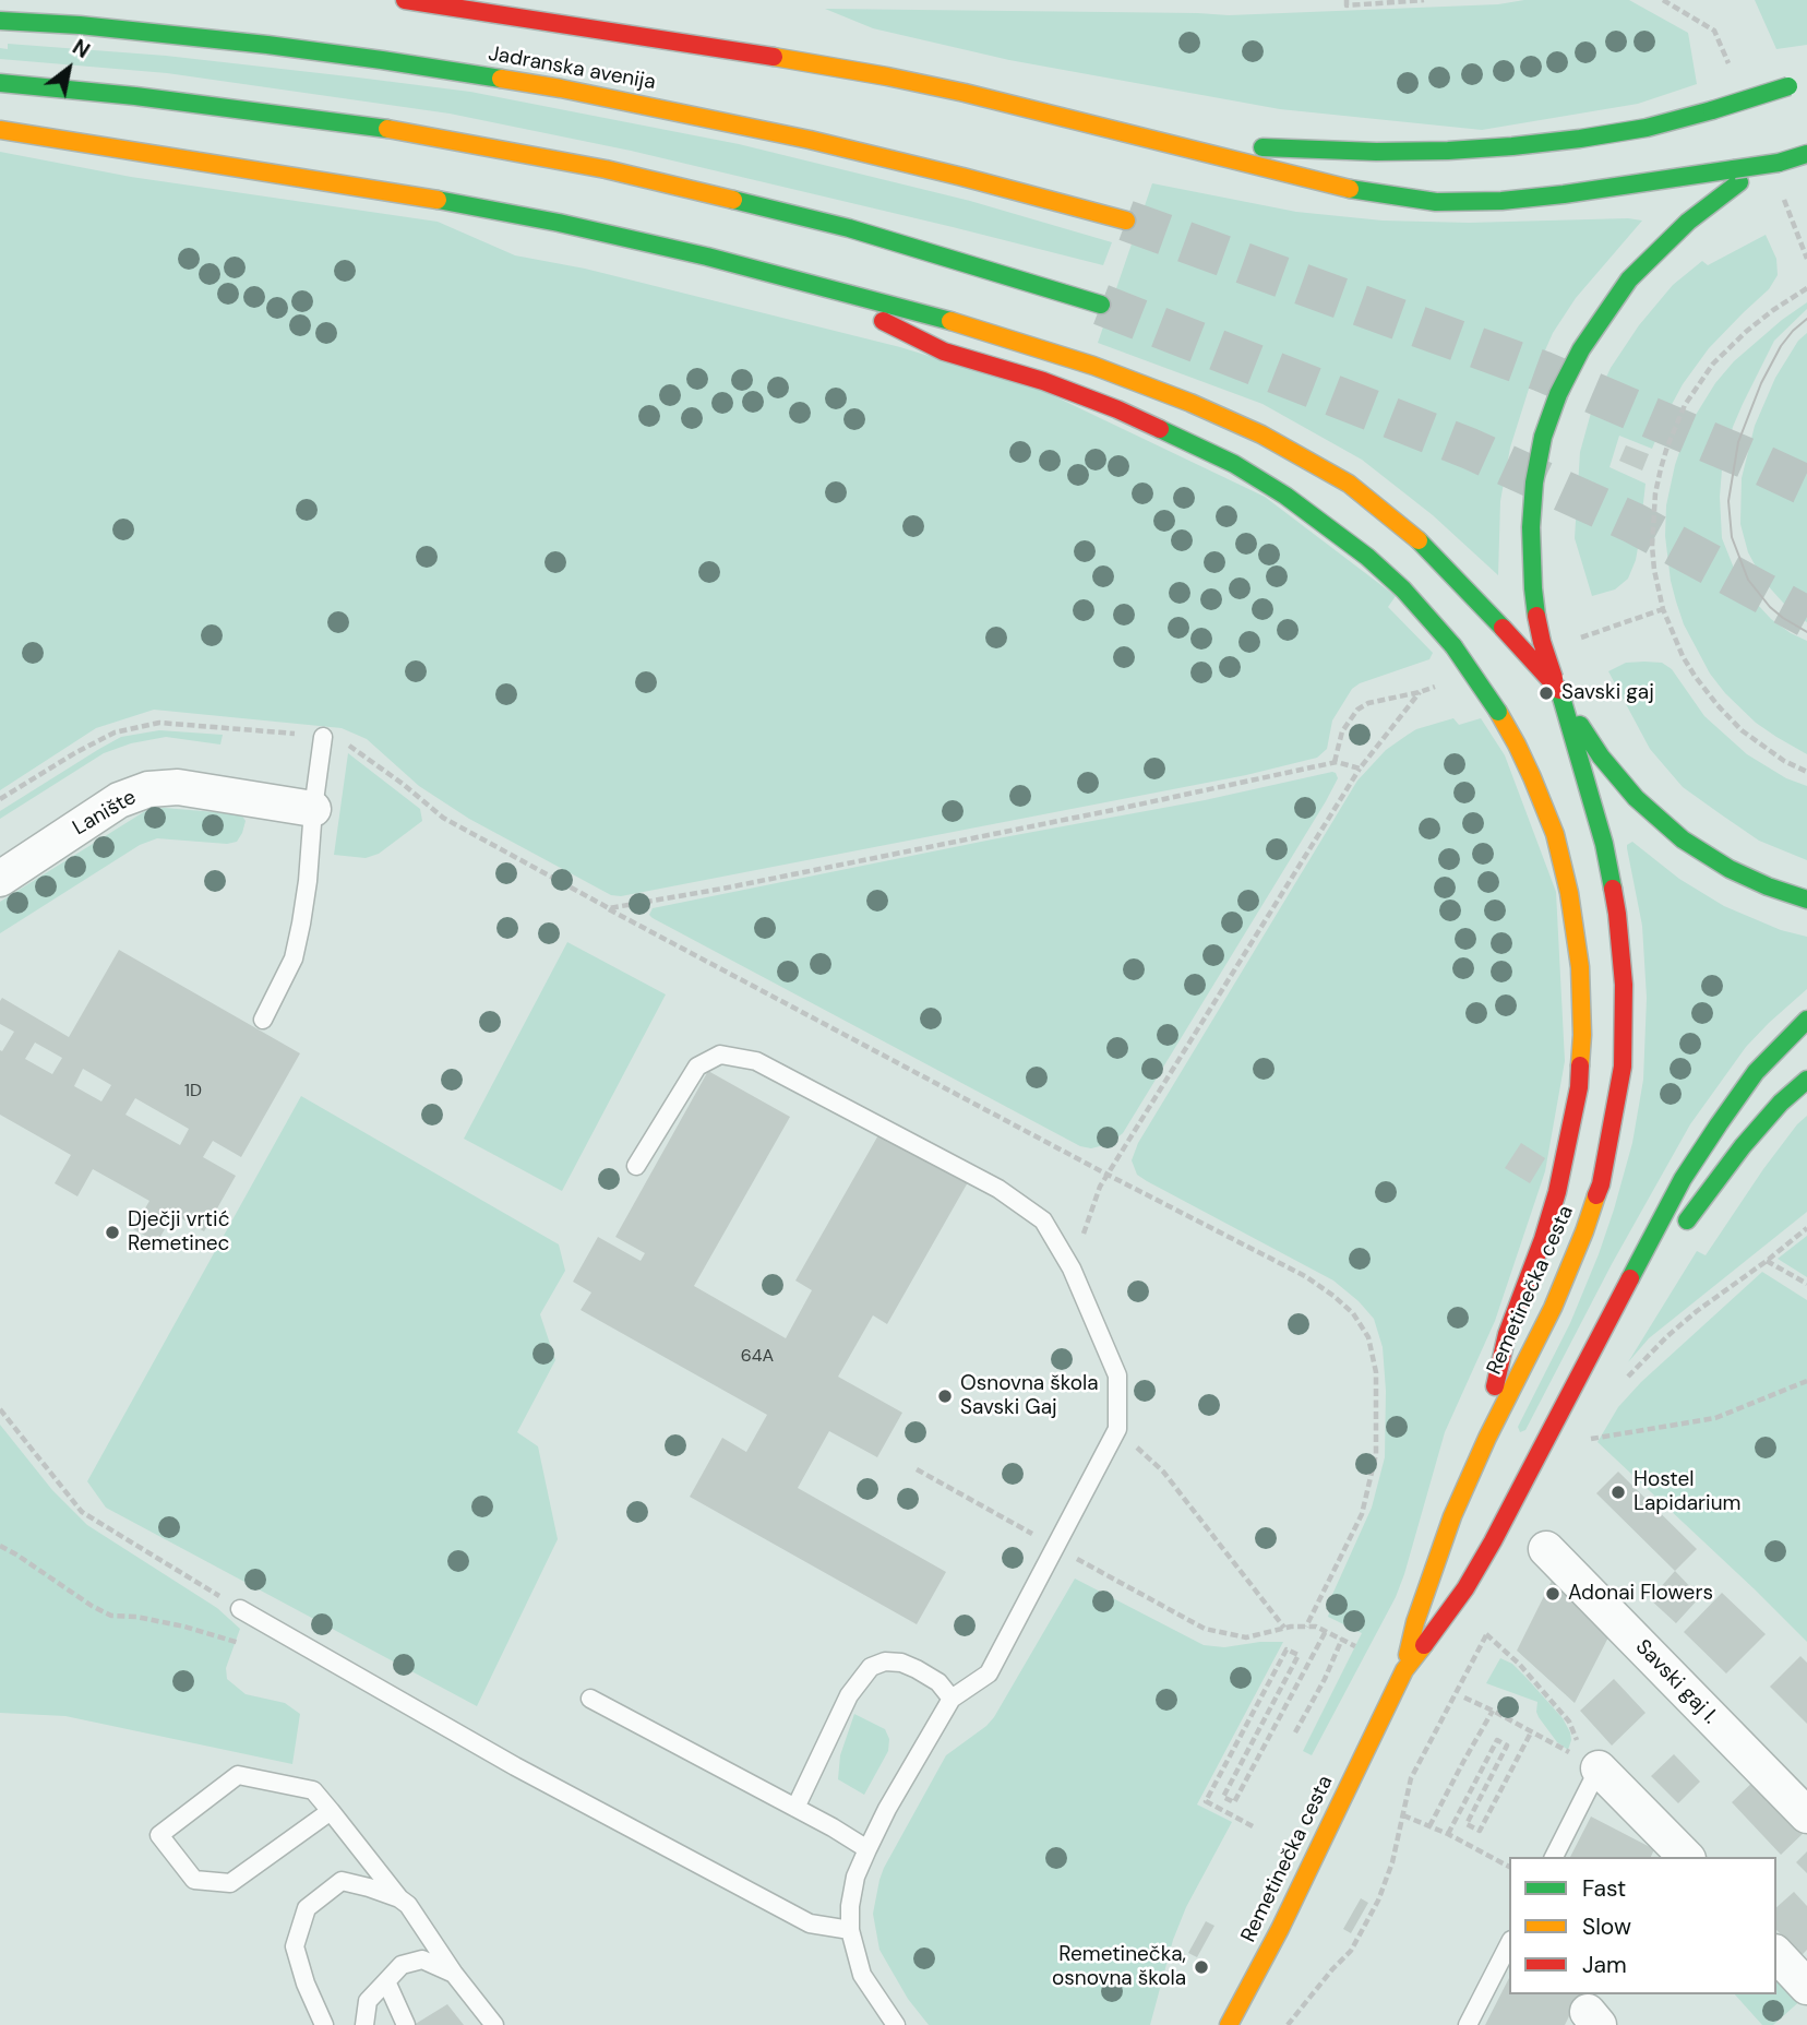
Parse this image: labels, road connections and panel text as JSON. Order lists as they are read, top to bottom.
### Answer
{
  "streets": {
    "main road": ["Jadranska avenija", "Remetinečka cesta"],
    "street": ["Lanište", "Savski gaj I."]
  },
  "places": [
    "Savski gaj",
    "Dječji vrtić Remetinec",
    "Osnovna škola Savski Gaj",
    "Hostel Lapidarium",
    "Adonai Flowers",
    "Remetinečka, osnovna škola"
  ],
  "house_numbers": ["1D", "64A"],
  "legend": ["Fast", "Slow", "Jam"],
  "north": "top right"
}
